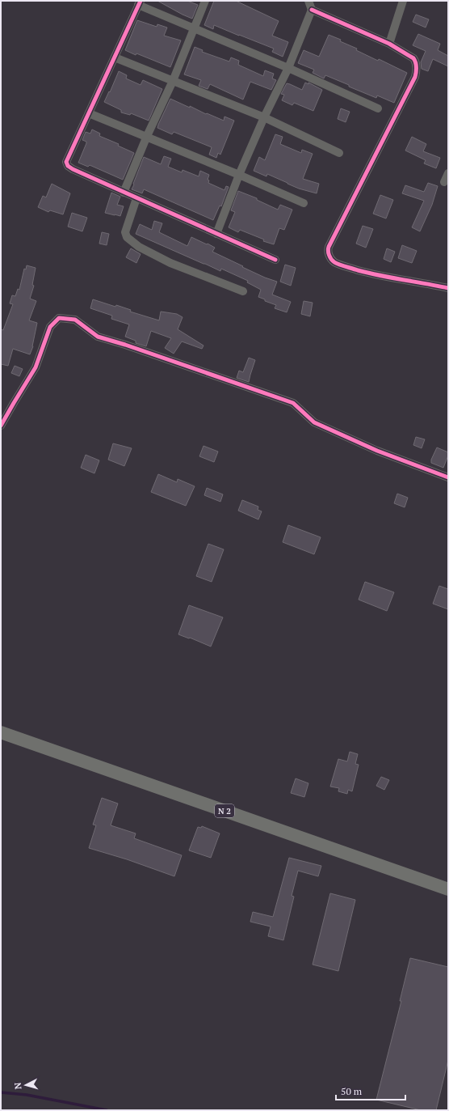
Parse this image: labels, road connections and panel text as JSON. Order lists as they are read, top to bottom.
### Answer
{
  "streets": {
    "main road": ["N 2"]
  },
  "scale_bar": "50 m",
  "north": "left"
}
